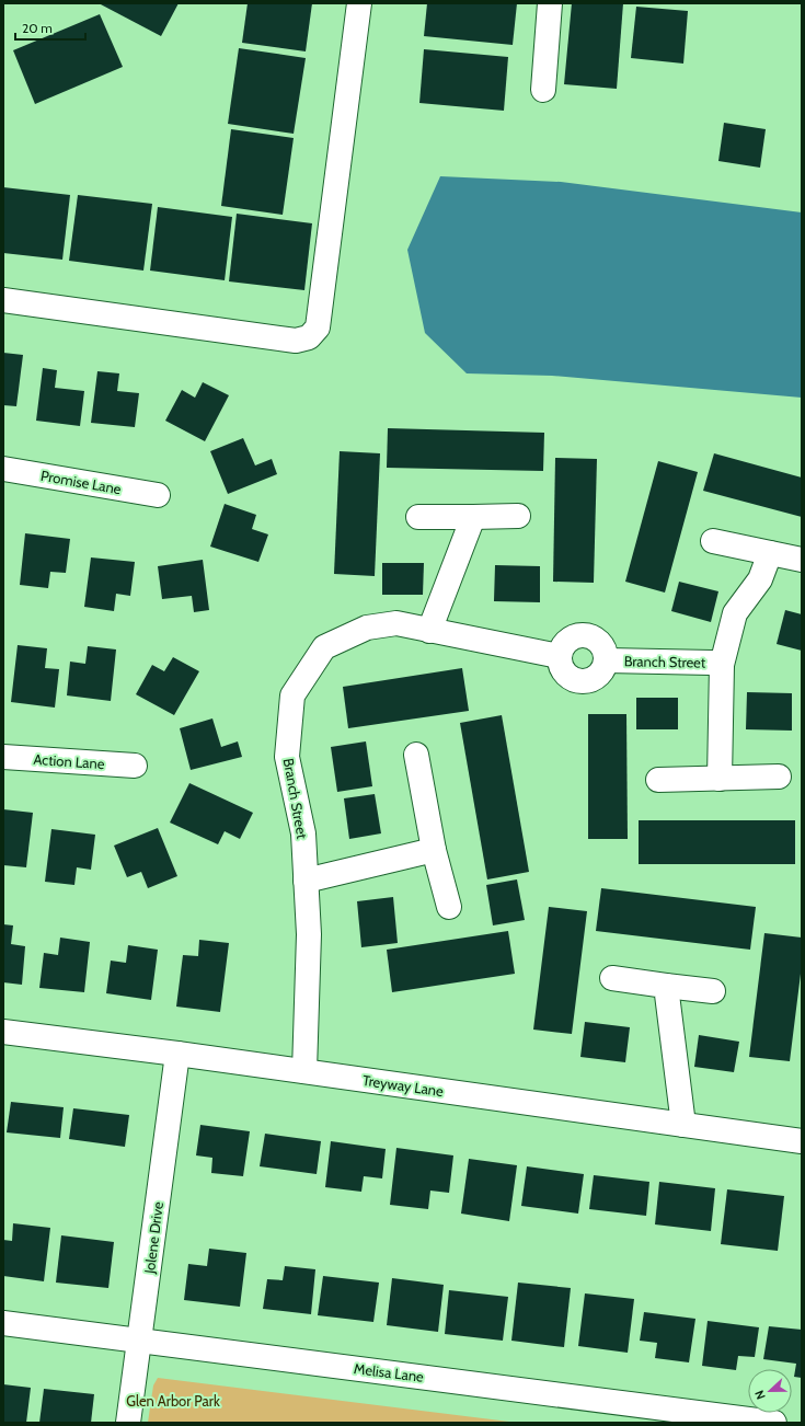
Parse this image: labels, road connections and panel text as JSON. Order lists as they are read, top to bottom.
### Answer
{
  "streets": {
    "street": [
      "Promise Lane",
      "Branch Street",
      "Action Lane",
      "Treyway Lane",
      "Jolene Drive",
      "Melisa Lane"
    ]
  },
  "crossings": [
    ["Branch Street", "Treyway Lane"],
    ["Treyway Lane", "Jolene Drive"],
    ["Jolene Drive", "Melisa Lane"]
  ],
  "parks": ["Glen Arbor Park"],
  "scale_bar": "20 m",
  "north": "left"
}
